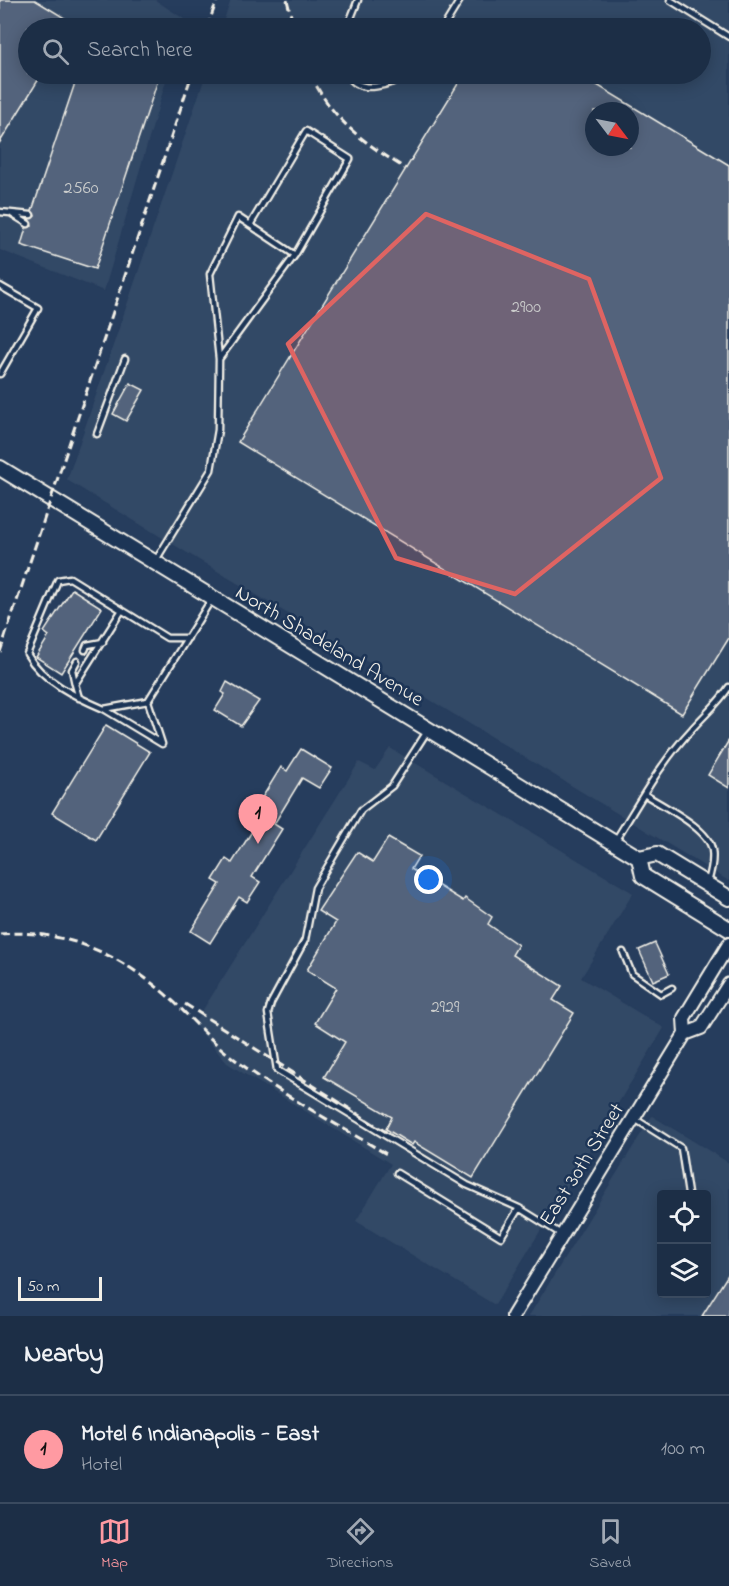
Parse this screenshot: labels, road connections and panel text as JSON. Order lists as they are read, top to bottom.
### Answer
{
  "streets": {
    "main road": ["North Shadeland Avenue", "East 30th Street"]
  },
  "house_numbers": ["2560", "2900", "2929"],
  "scale_bar": "50 m",
  "north": "bottom right",
  "page": {
    "search": "Search here",
    "pins": "1",
    "scale": "50 m",
    "heading": "Nearby",
    "list": [
      {
        "mark": "1",
        "name": "Motel 6 Indianapolis - East",
        "note": "Hotel",
        "value": "100 m"
      }
    ],
    "nav": ["Map", "Directions", "Saved"]
  }
}
